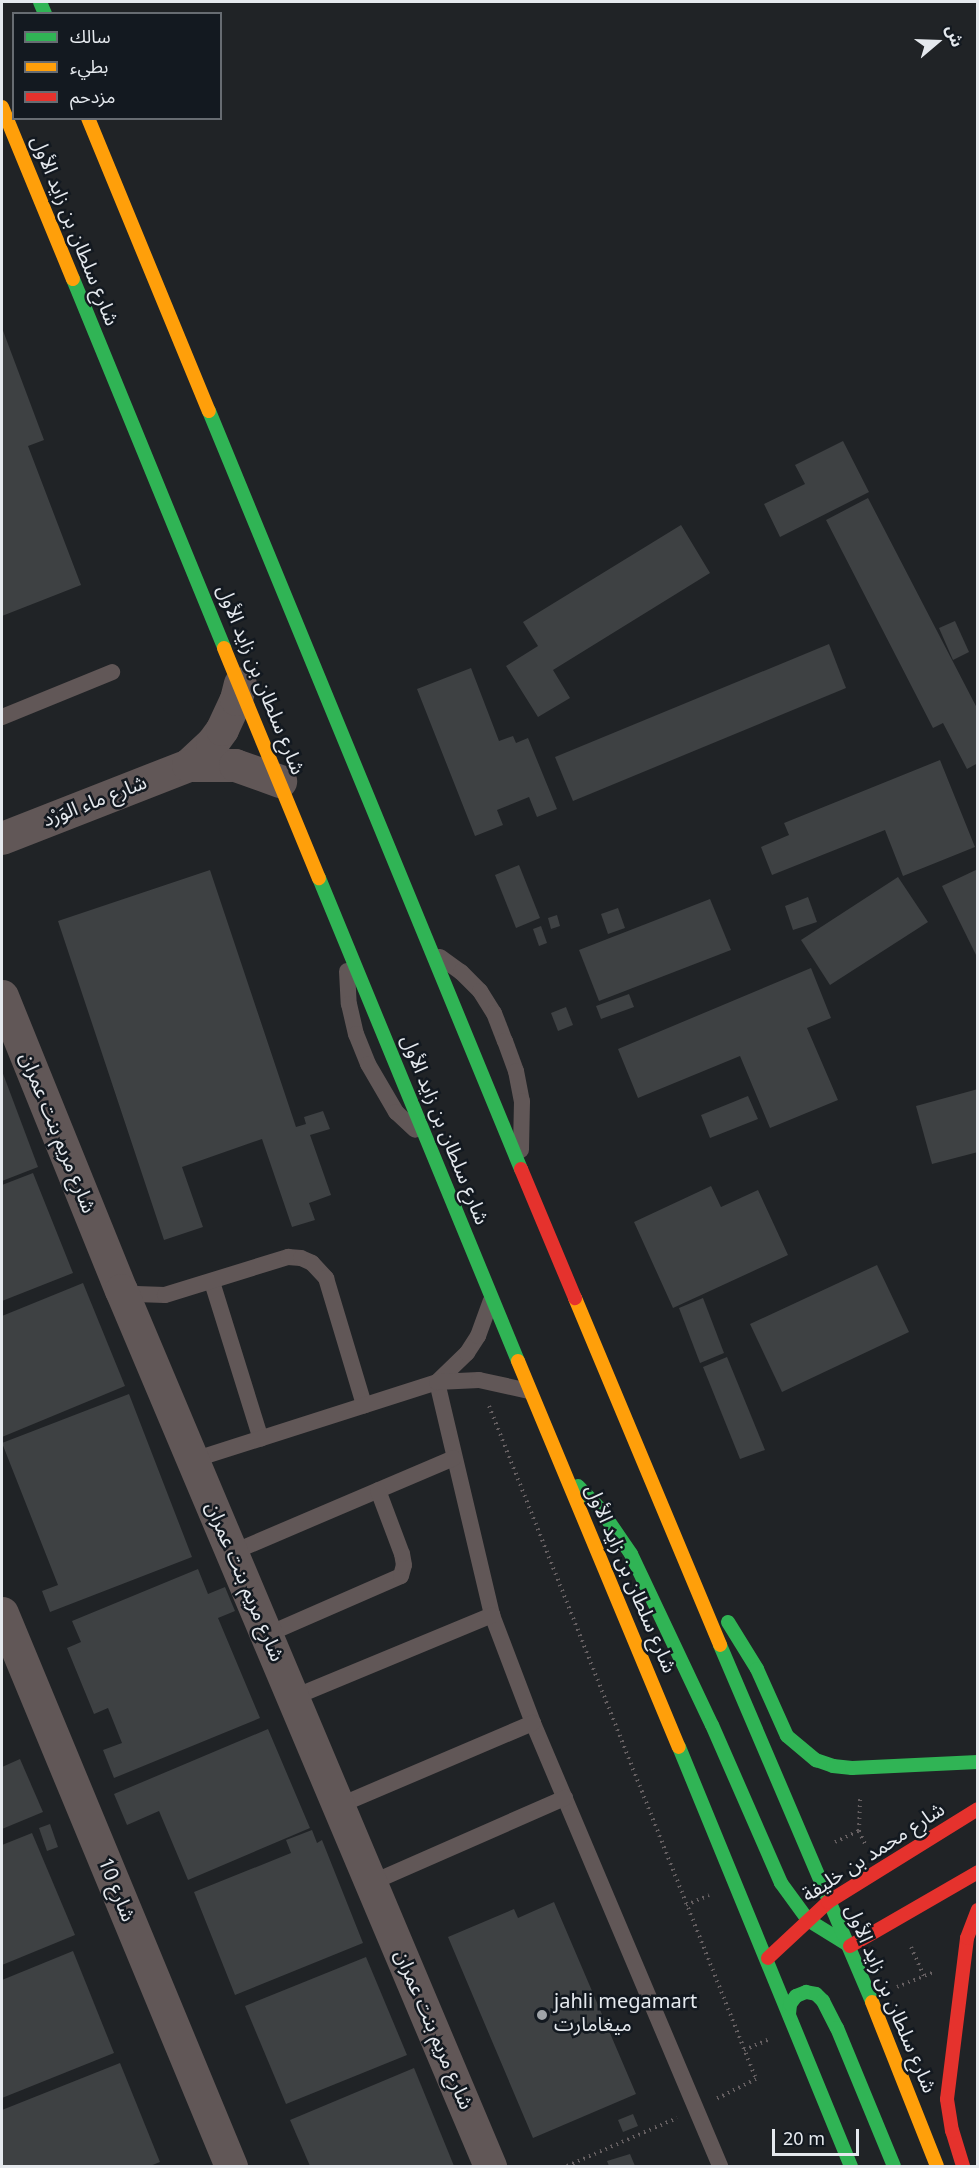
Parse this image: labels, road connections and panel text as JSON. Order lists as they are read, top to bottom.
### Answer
{
  "streets": {
    "main road": ["شارع سلطان بن زايد الأول", "شارع محمد بن خليفة"],
    "street": ["شارع ماء الوَرْد", "شارع مريم بنت عمران", "شارع 10"]
  },
  "crossings": [
    ["شارع سلطان بن زايد الأول", "شارع ماء الوَرْد"],
    ["شارع سلطان بن زايد الأول", "شارع محمد بن خليفة"]
  ],
  "places": ["jahli megamart ميغامارت"],
  "legend": ["سالك", "بطيء", "مزدحم"],
  "scale_bar": "20 m",
  "north": "right"
}
